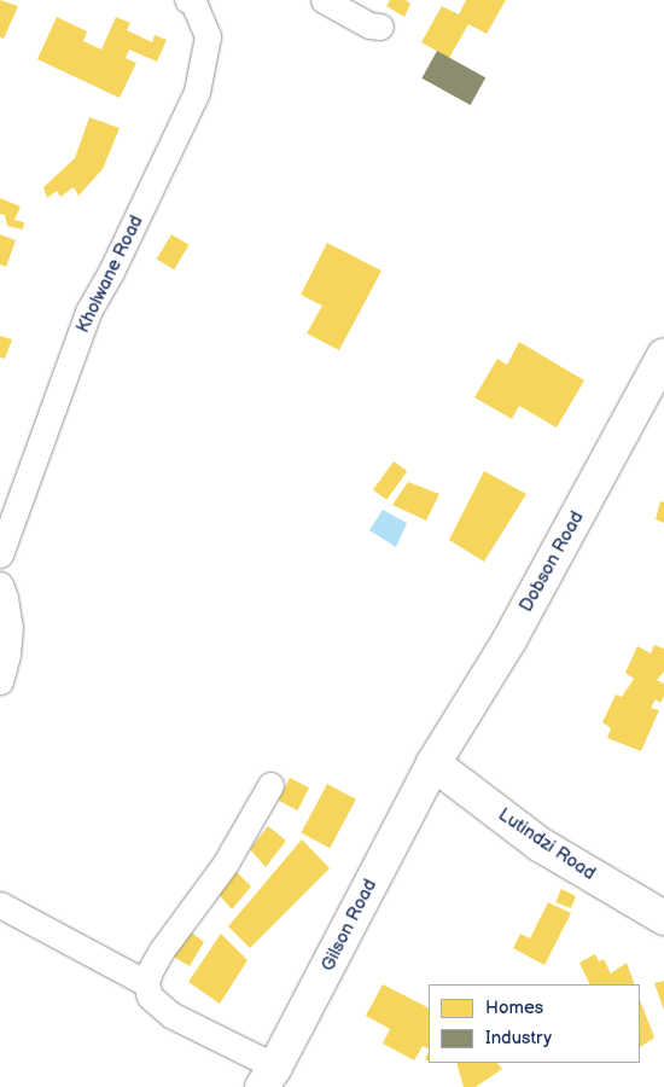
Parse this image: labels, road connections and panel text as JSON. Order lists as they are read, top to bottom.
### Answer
{
  "streets": {
    "street": [
      "Kholwane Road",
      "Dobson Road",
      "Lutindzi Road",
      "Gilson Road"
    ]
  },
  "crossings": [
    ["Dobson Road", "Lutindzi Road"],
    ["Dobson Road", "Gilson Road"],
    ["Lutindzi Road", "Gilson Road"]
  ],
  "legend": ["Homes", "Industry"]
}
